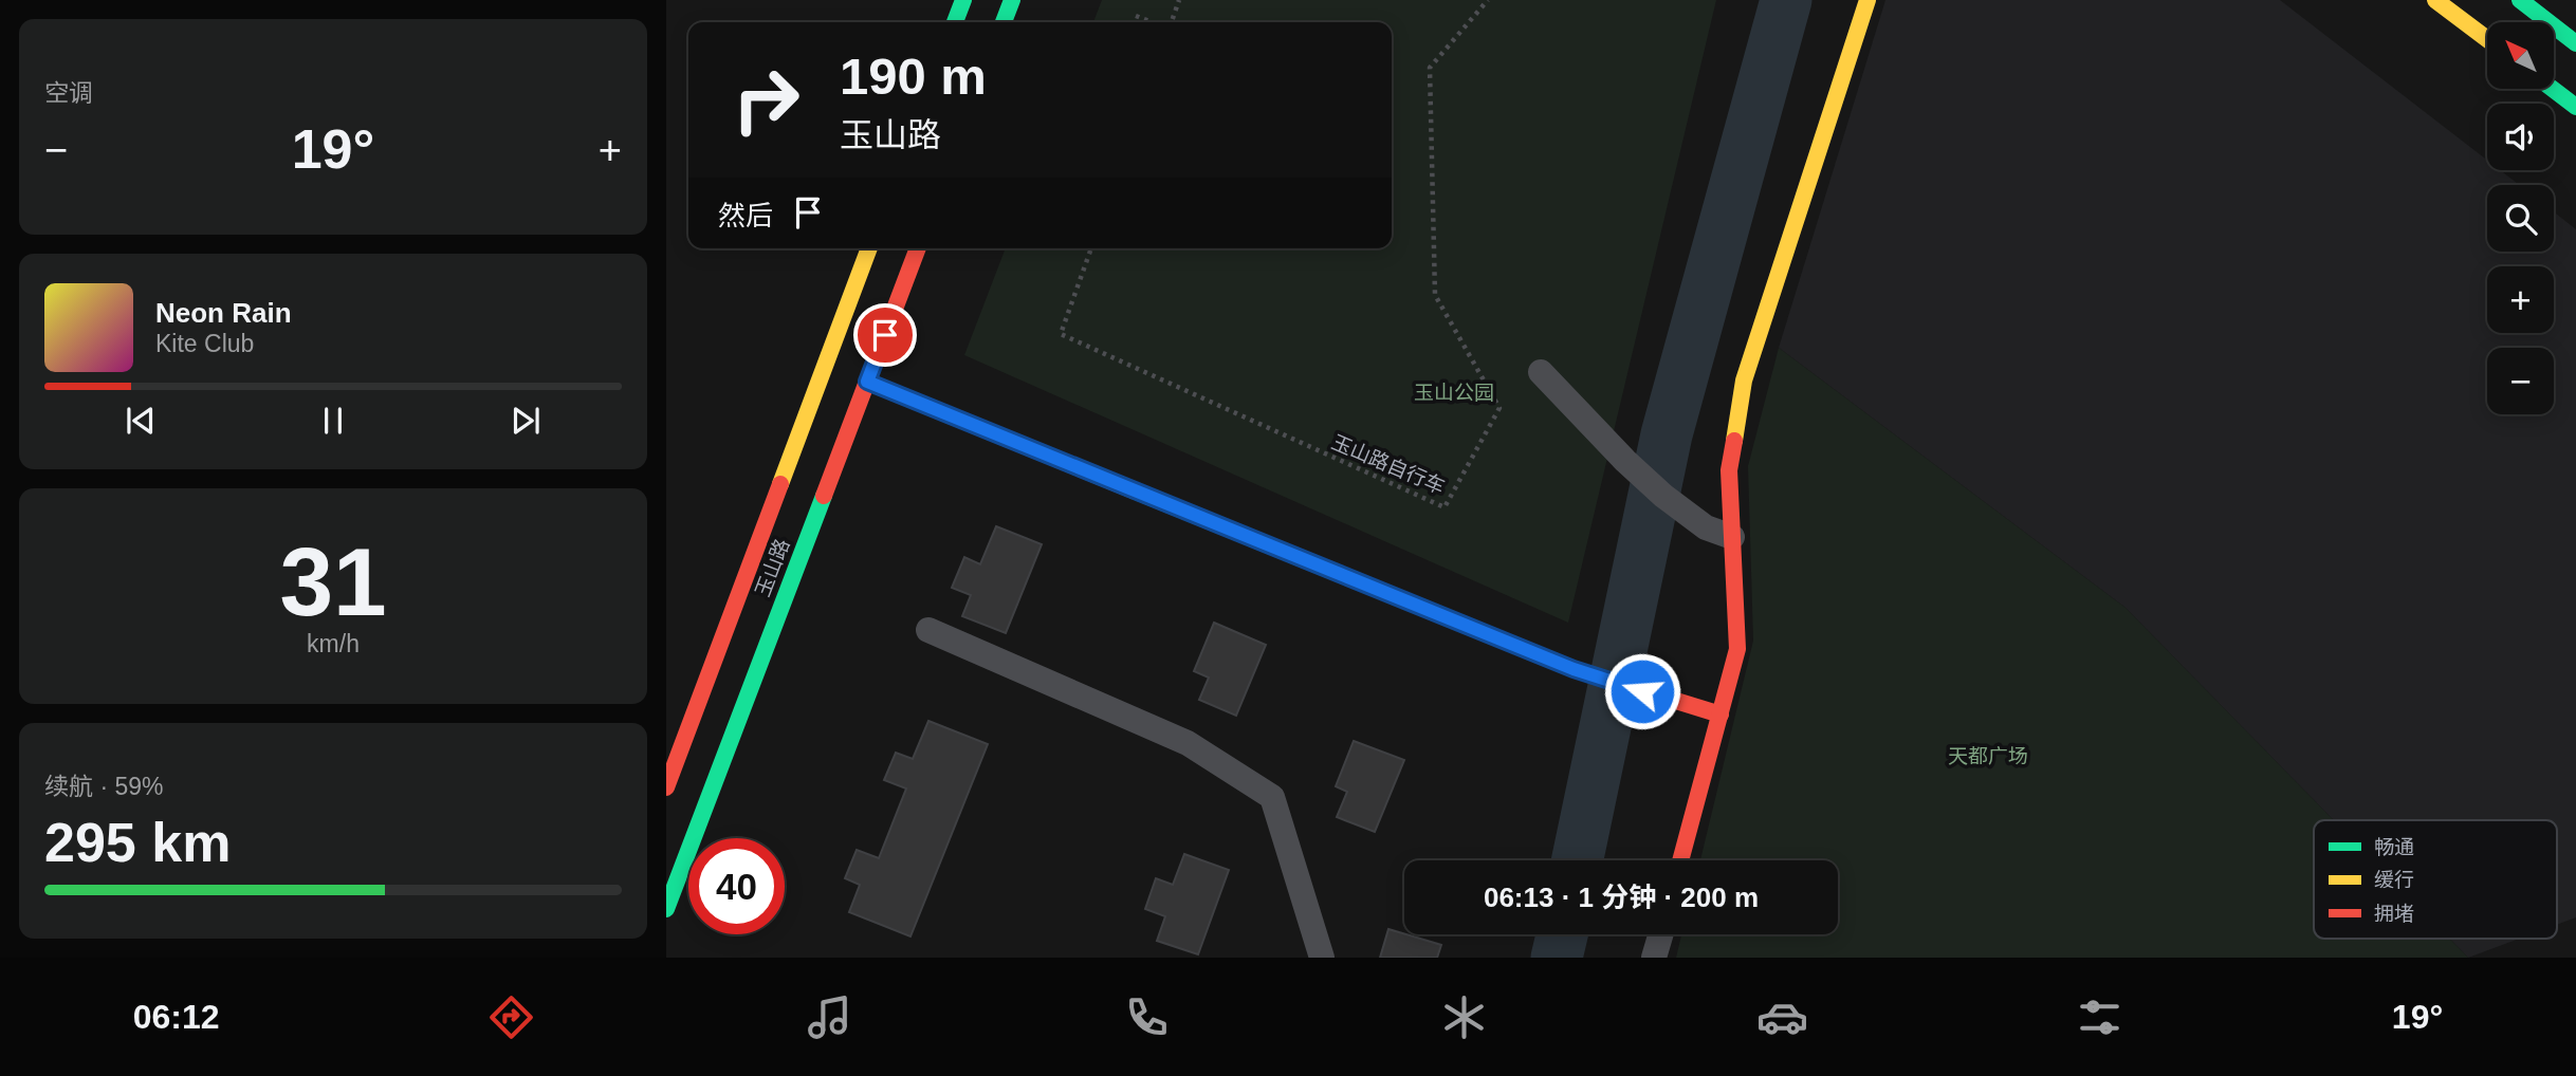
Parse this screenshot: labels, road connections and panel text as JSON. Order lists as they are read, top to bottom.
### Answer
{
  "streets": {
    "street": ["玉山路"],
    "path": ["玉山路自行车"]
  },
  "parks": ["玉山公园", "天都广场"],
  "legend": ["畅通", "缓行", "拥堵"],
  "north": "top left",
  "page": {
    "tile": [
      "空调",
      ["31", "km/h"],
      ["续航 · 59%", "295 km"]
    ],
    "map_buttons": ["+", "−"],
    "turn": ["190 m", "玉山路"],
    "heat": ["−", "19°", "+"],
    "then": "然后",
    "song": ["Neon Rain", "Kite Club"],
    "limit": "40",
    "trip": "06:13 · 1 分钟 · 200 m",
    "tabs": ["06:12", "19°"]
  }
}
